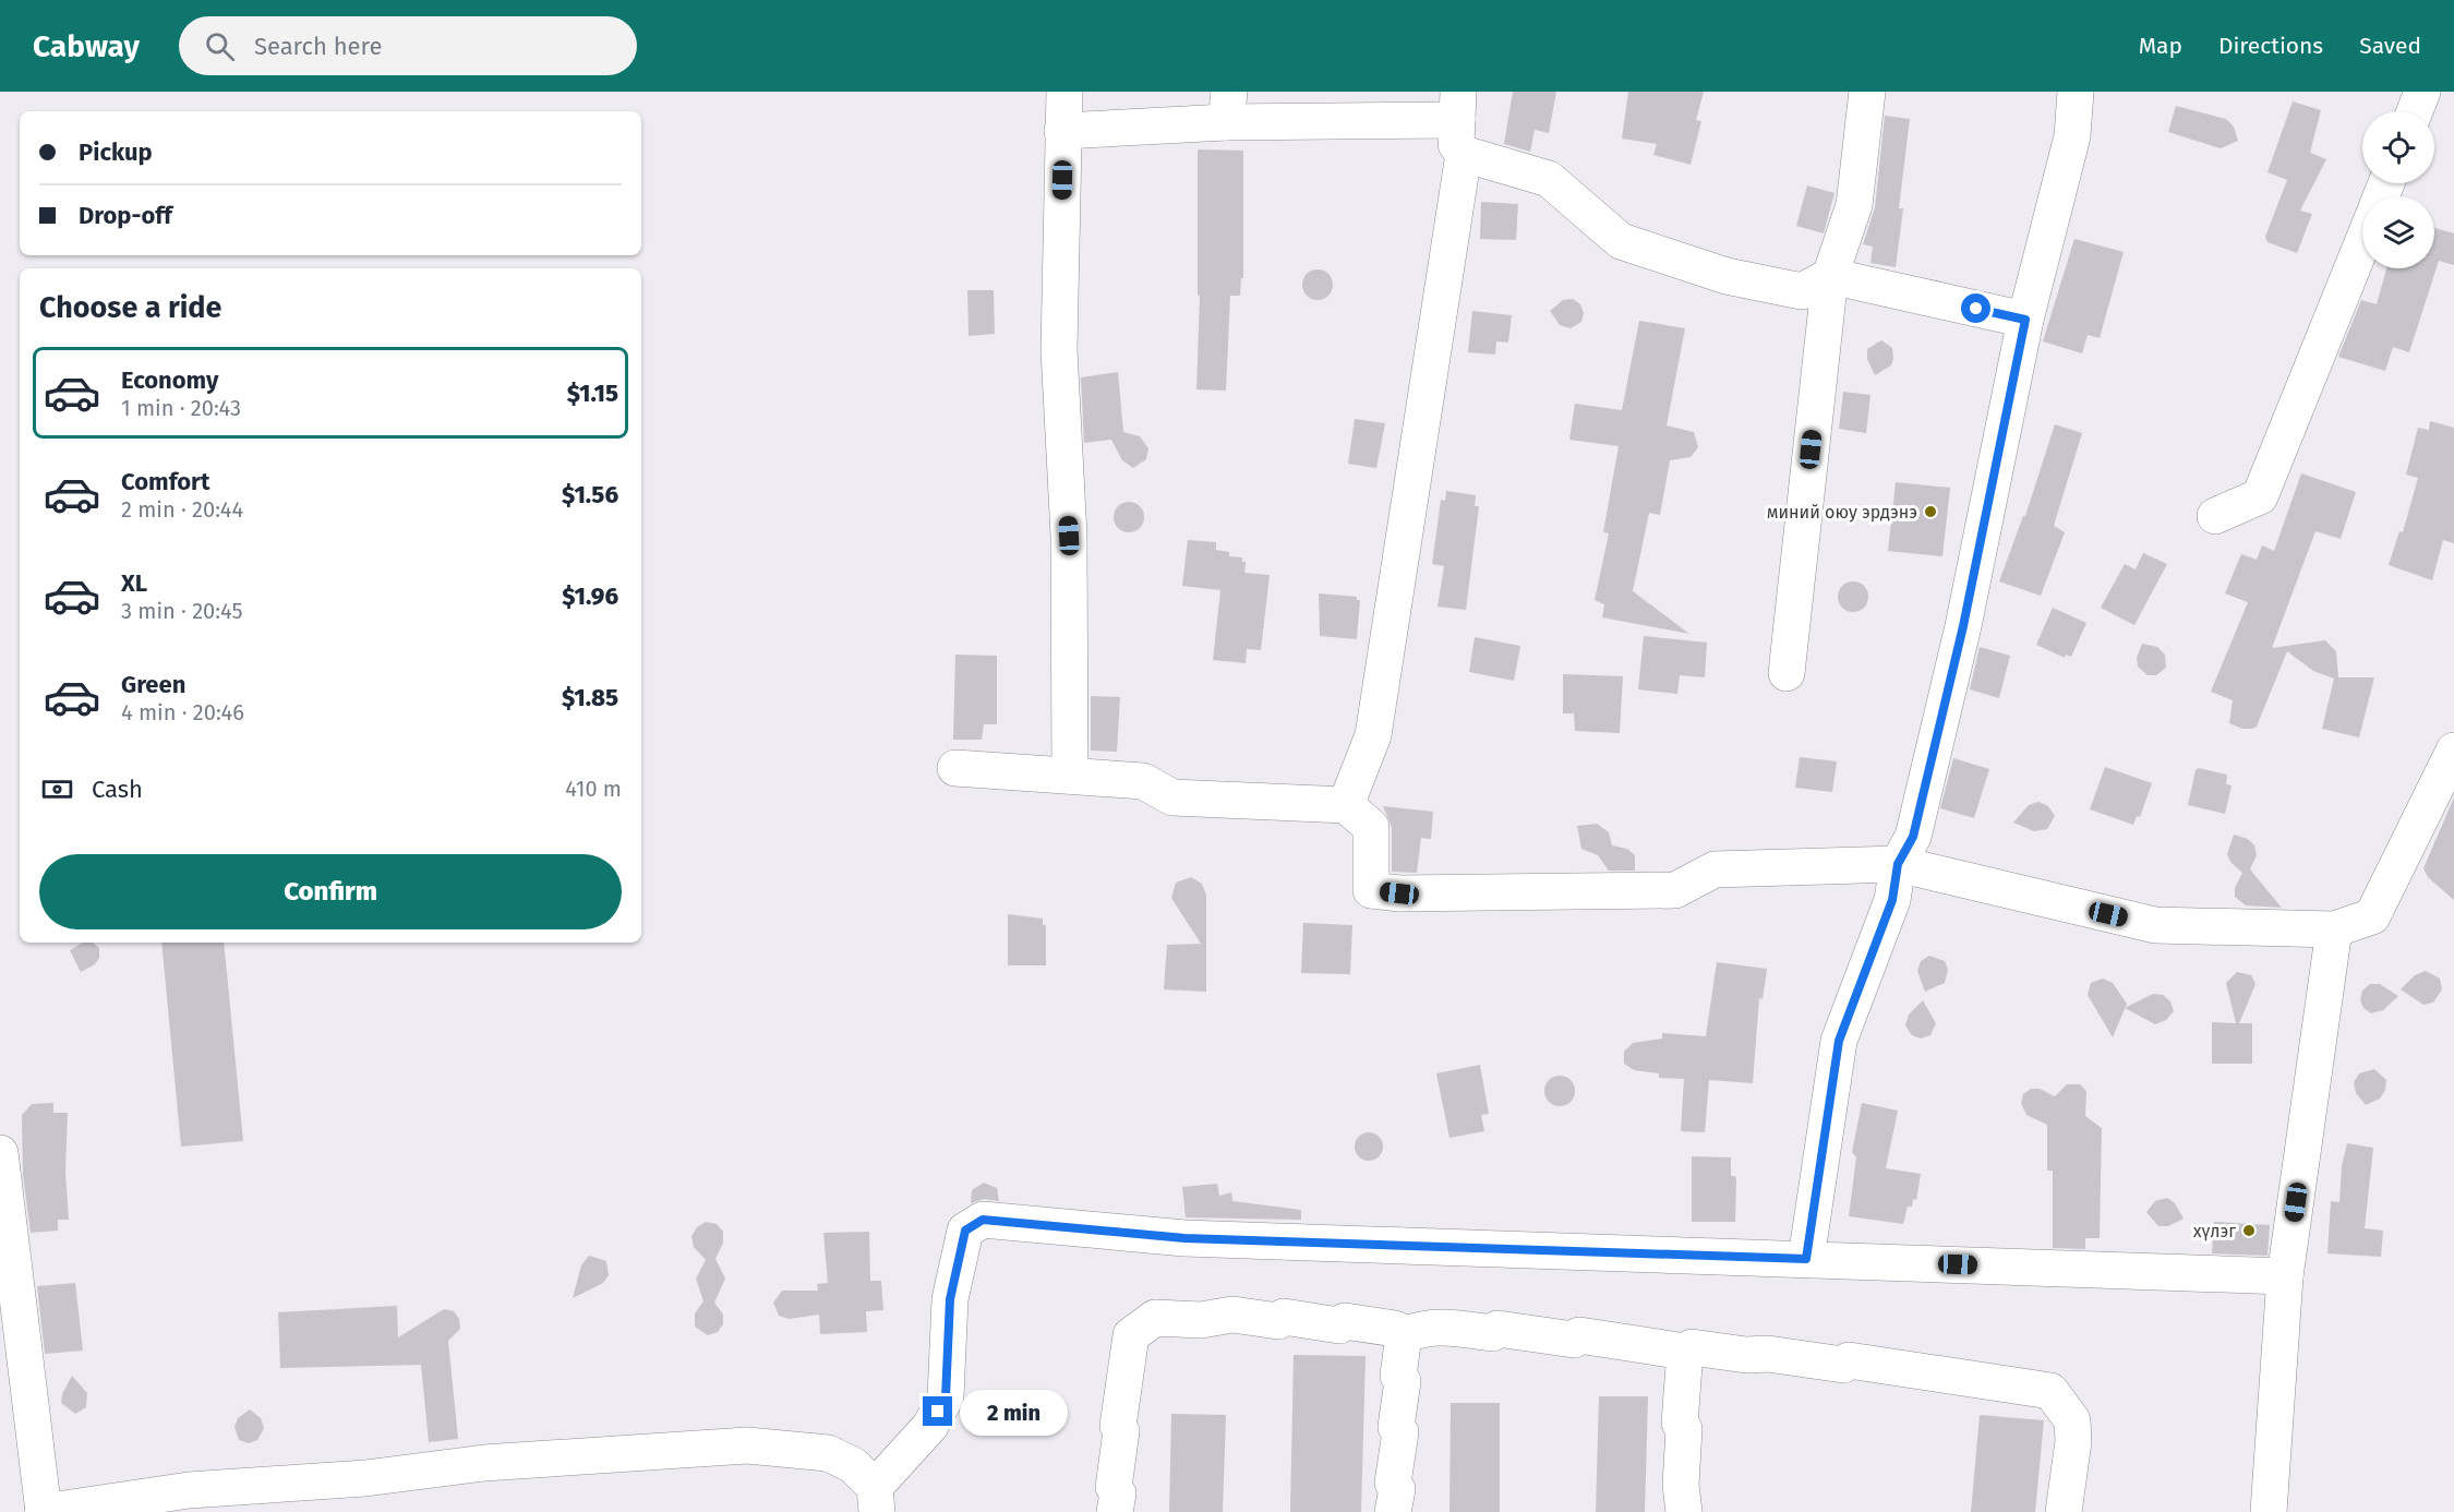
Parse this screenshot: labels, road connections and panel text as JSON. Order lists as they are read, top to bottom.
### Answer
{
  "places": ["миний оюу эрдэнэ", "хүлэг"],
  "page": {
    "header": "Cabway",
    "search": "Search here",
    "nav": ["Map", "Directions", "Saved"],
    "banner": ["Pickup", "Drop-off"],
    "heading": "Choose a ride",
    "list": [
      {
        "name": "Economy",
        "note": "1 min · 20:43",
        "value": "$1.15"
      },
      {
        "name": "Comfort",
        "note": "2 min · 20:44",
        "value": "$1.56"
      },
      {
        "name": "XL",
        "note": "3 min · 20:45",
        "value": "$1.96"
      },
      {
        "name": "Green",
        "note": "4 min · 20:46",
        "value": "$1.85"
      }
    ],
    "pay": ["Cash", "410 m"],
    "buttons": "Confirm",
    "bubble": "2 min"
  }
}
